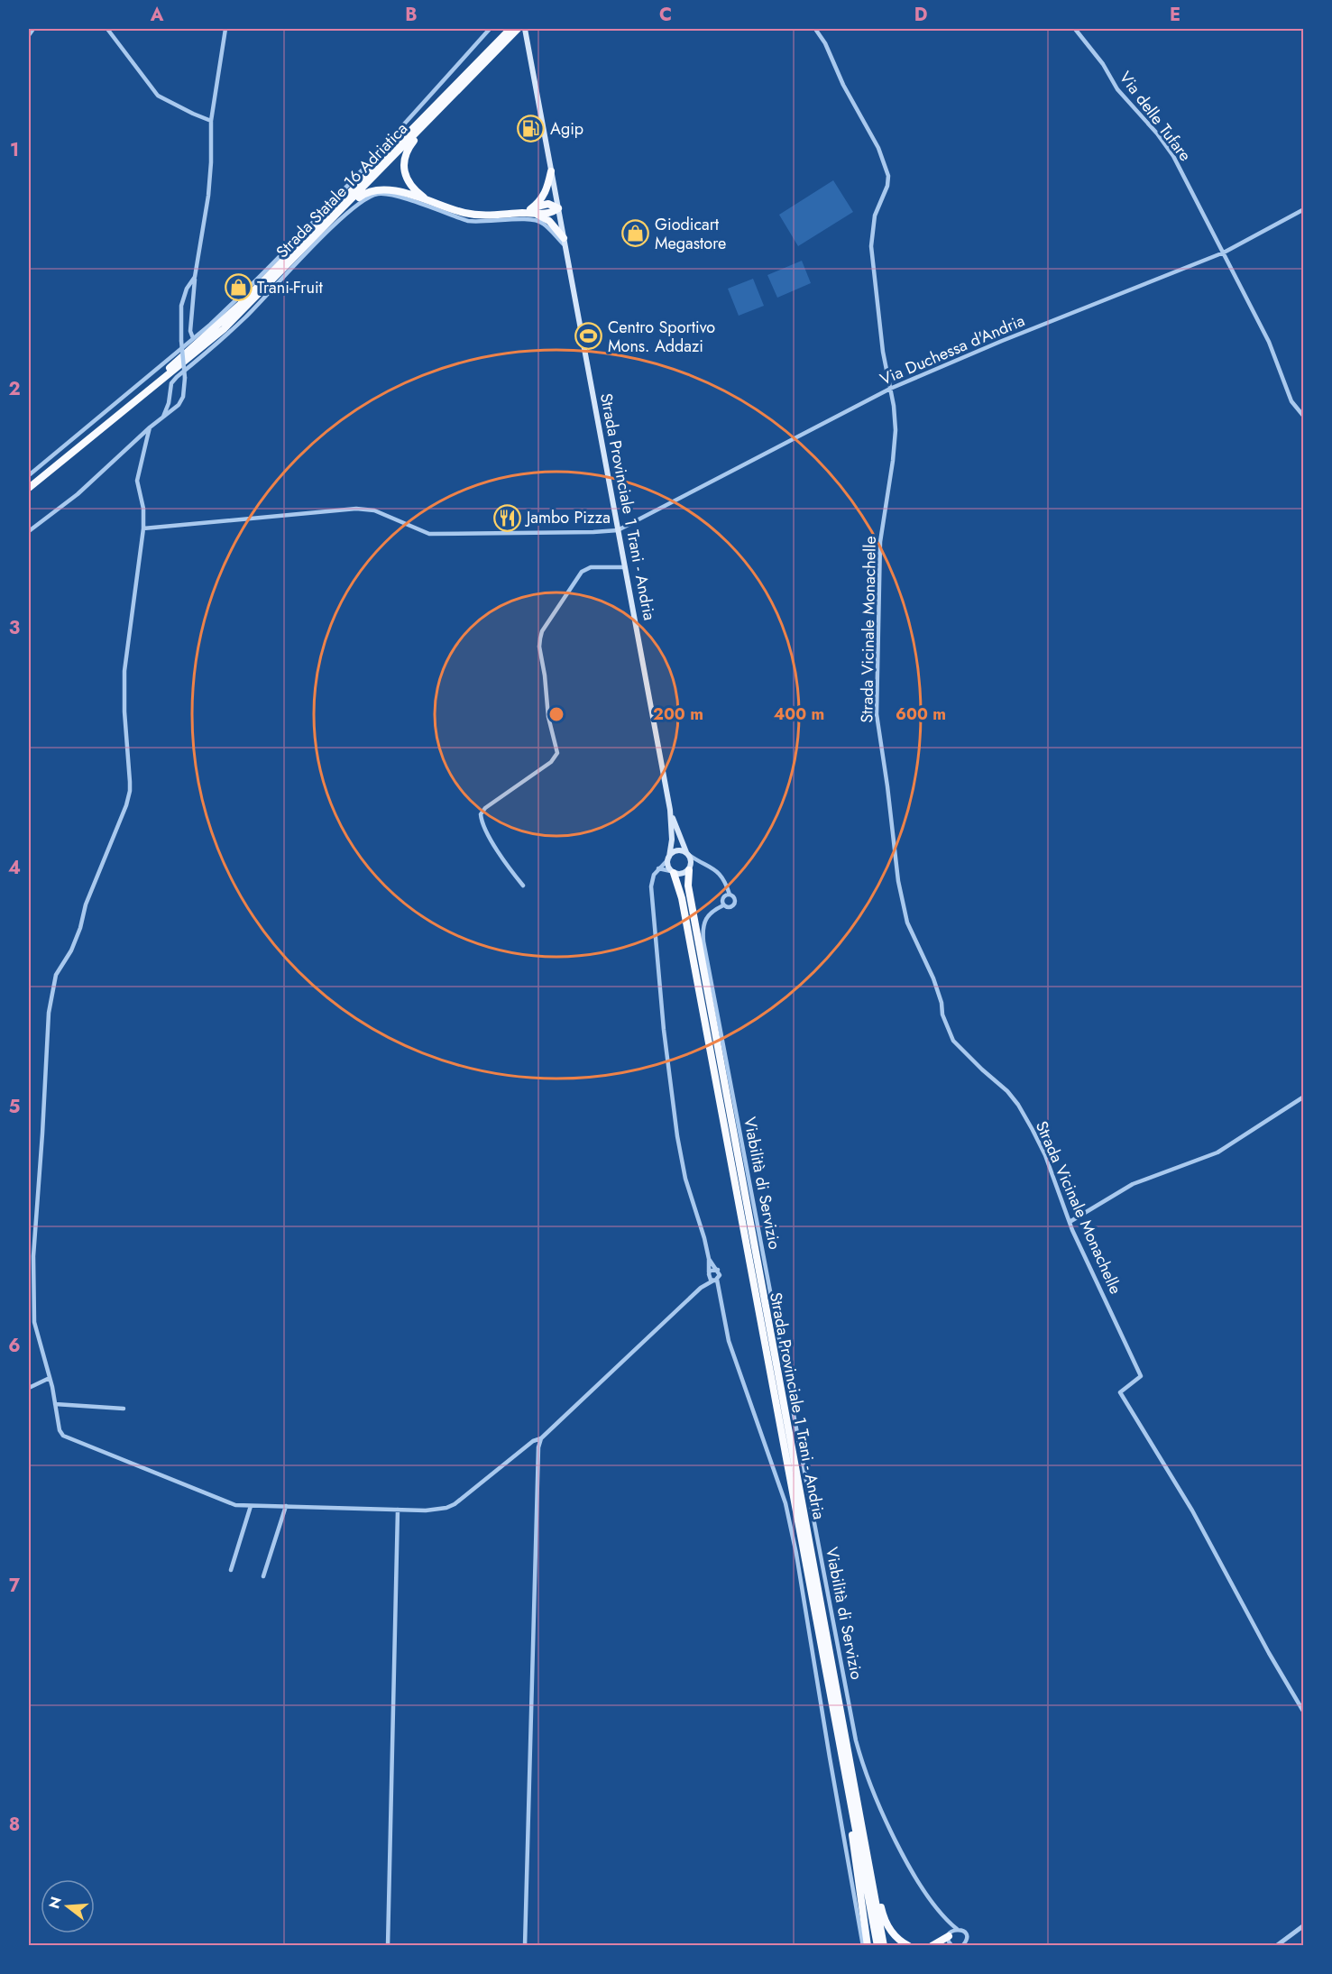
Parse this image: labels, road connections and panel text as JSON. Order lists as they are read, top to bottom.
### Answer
{
  "streets": {
    "highway": ["Strada Statale 16 Adriatica", "Strada Provinciale 1 Trani - Andria"],
    "street": [
      "Via delle Tufare",
      "Via Duchessa d'Andria",
      "Strada Vicinale Monachelle",
      "Viabilità di Servizio"
    ]
  },
  "crossings": [
    ["Via delle Tufare", "Via Duchessa d'Andria"],
    ["Strada Statale 16 Adriatica", "Strada Provinciale 1 Trani - Andria"],
    ["Via Duchessa d'Andria", "Strada Provinciale 1 Trani - Andria"],
    ["Via Duchessa d'Andria", "Strada Vicinale Monachelle"]
  ],
  "places": {
    "fuel station": ["Agip"],
    "shop": ["Giodicart Megastore", "Trani-Fruit"],
    "sports": ["Centro Sportivo Mons. Addazi"],
    "restaurant": ["Jambo Pizza"]
  },
  "north": "left",
  "grid": {
    "columns": [
      "A",
      "B",
      "C",
      "D",
      "E"
    ],
    "rows": [
      "1",
      "2",
      "3",
      "4",
      "5",
      "6",
      "7",
      "8"
    ]
  },
  "rings": ["200 m", "400 m", "600 m"]
}
